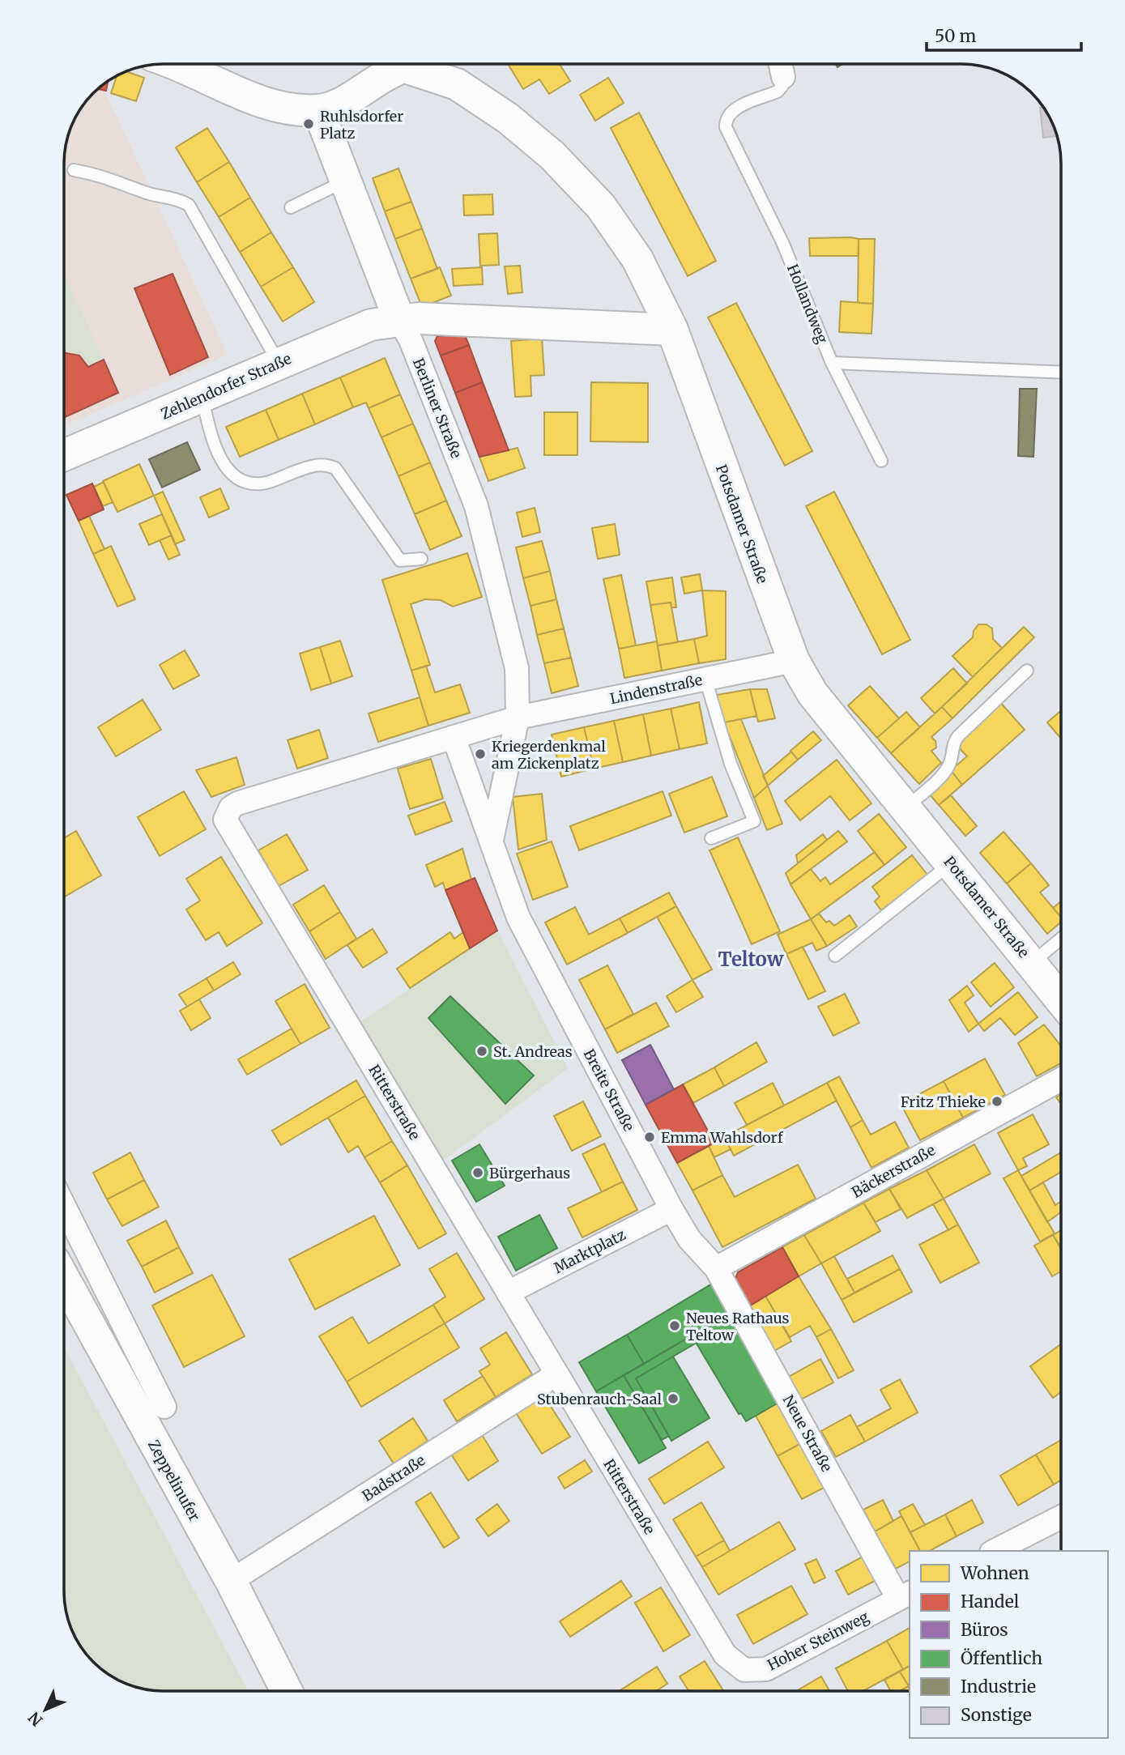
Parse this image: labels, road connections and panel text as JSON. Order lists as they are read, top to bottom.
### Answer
{
  "streets": {
    "street": [
      "Hollandweg",
      "Zehlendorfer Straße",
      "Berliner Straße",
      "Potsdamer Straße",
      "Lindenstraße",
      "Breite Straße",
      "Ritterstraße",
      "Bäckerstraße",
      "Marktplatz",
      "Neue Straße",
      "Badstraße",
      "Zeppelinufer",
      "Hoher Steinweg"
    ]
  },
  "crossings": [
    ["Zehlendorfer Straße", "Berliner Straße"],
    ["Berliner Straße", "Lindenstraße"],
    ["Berliner Straße", "Ritterstraße"],
    ["Potsdamer Straße", "Lindenstraße"],
    ["Lindenstraße", "Ritterstraße"],
    ["Breite Straße", "Ritterstraße"],
    ["Breite Straße", "Bäckerstraße"],
    ["Breite Straße", "Marktplatz"],
    ["Breite Straße", "Neue Straße"],
    ["Ritterstraße", "Marktplatz"],
    ["Ritterstraße", "Badstraße"],
    ["Ritterstraße", "Hoher Steinweg"],
    ["Bäckerstraße", "Neue Straße"],
    ["Neue Straße", "Hoher Steinweg"],
    ["Badstraße", "Zeppelinufer"]
  ],
  "districts": ["Teltow"],
  "places": [
    "Ruhlsdorfer Platz",
    "Kriegerdenkmal am Zickenplatz",
    "St. Andreas",
    "Fritz Thieke",
    "Emma Wahlsdorf",
    "Bürgerhaus",
    "Neues Rathaus Teltow",
    "Stubenrauch-Saal"
  ],
  "legend": [
    "Wohnen",
    "Handel",
    "Büros",
    "Öffentlich",
    "Industrie",
    "Sonstige"
  ],
  "scale_bar": "50 m",
  "north": "bottom left"
}
